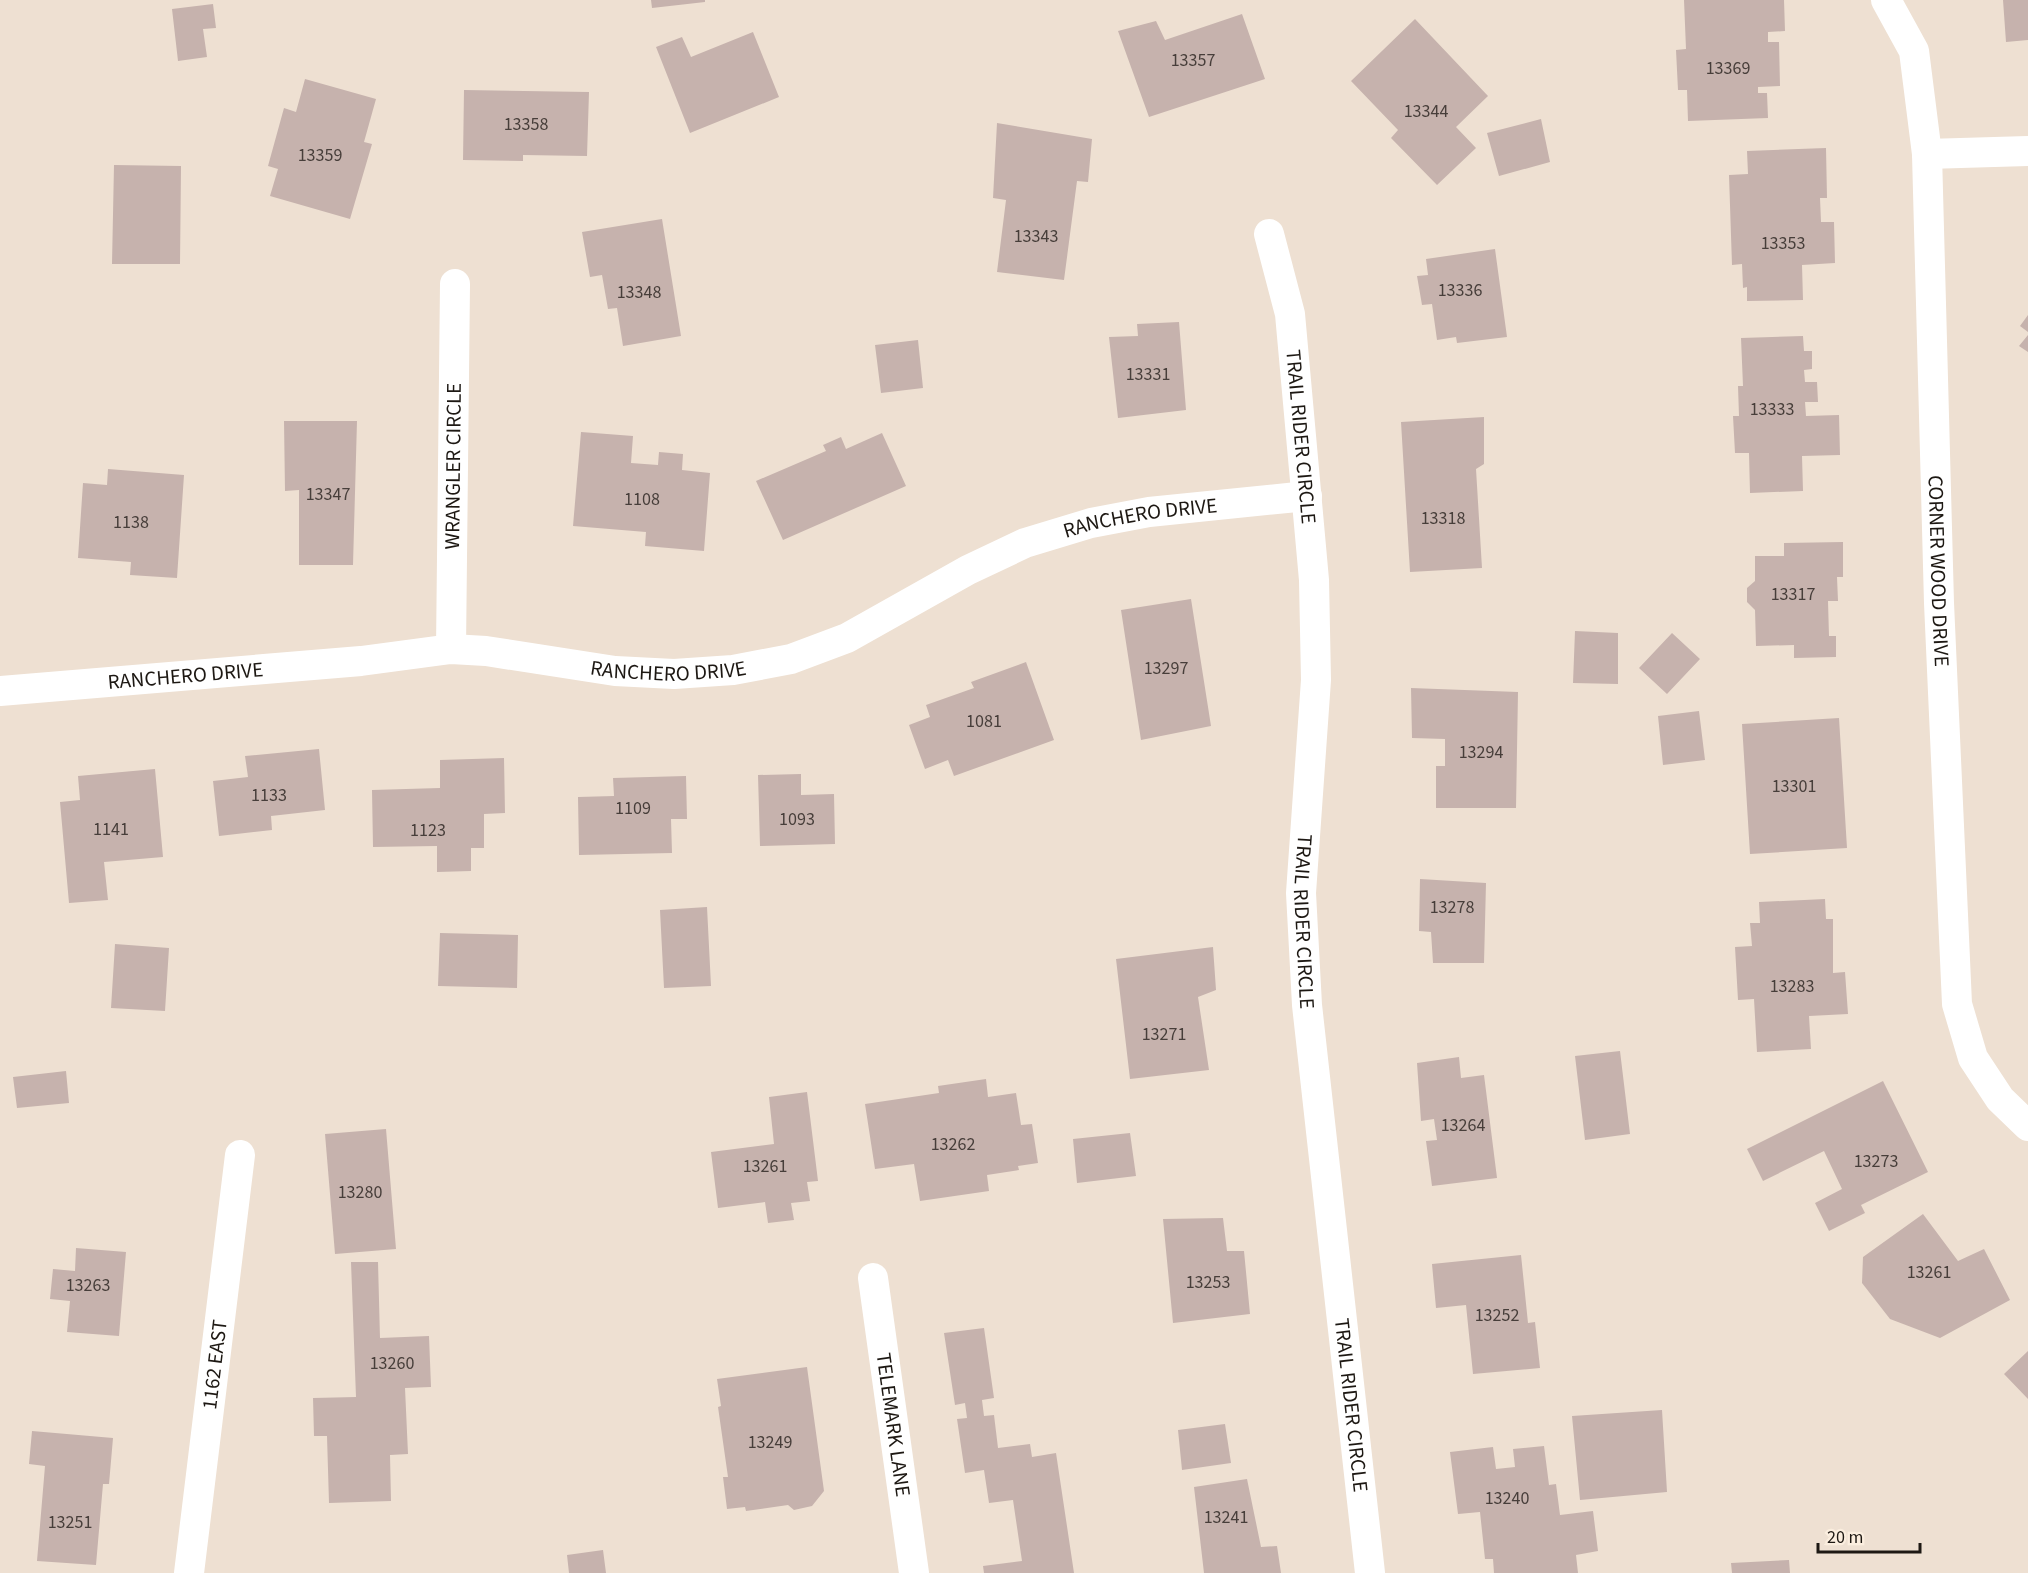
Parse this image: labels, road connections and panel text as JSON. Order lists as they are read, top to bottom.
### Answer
{
  "streets": {
    "street": [
      "TRAIL RIDER CIRCLE",
      "WRANGLER CIRCLE",
      "RANCHERO DRIVE",
      "CORNER WOOD DRIVE",
      "1162 EAST",
      "TELEMARK LANE"
    ]
  },
  "crossings": [
    ["TRAIL RIDER CIRCLE", "RANCHERO DRIVE"],
    ["WRANGLER CIRCLE", "RANCHERO DRIVE"]
  ],
  "house_numbers": [
    "13357",
    "13369",
    "13344",
    "13358",
    "13359",
    "13343",
    "13353",
    "13336",
    "13348",
    "13331",
    "13333",
    "13347",
    "1108",
    "13318",
    "1138",
    "13317",
    "13297",
    "1081",
    "13294",
    "13301",
    "1133",
    "1109",
    "1093",
    "1141",
    "1123",
    "13278",
    "13283",
    "13271",
    "13264",
    "13262",
    "13273",
    "13261",
    "13280",
    "13261",
    "13253",
    "13263",
    "13252",
    "13260",
    "13249",
    "13240",
    "13241",
    "13251"
  ],
  "scale_bar": "20 m"
}
